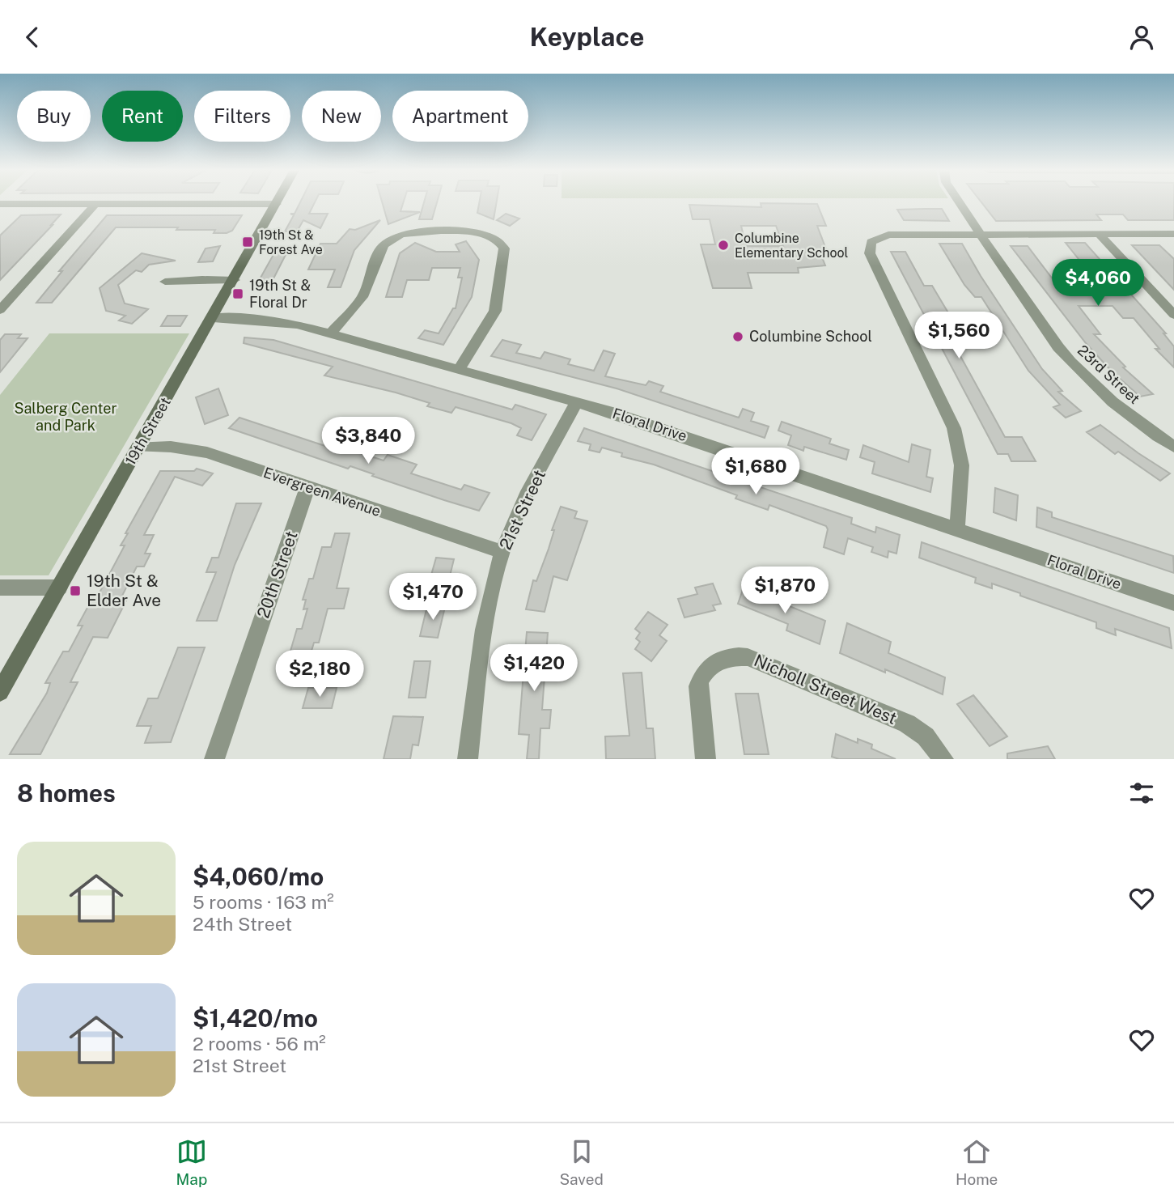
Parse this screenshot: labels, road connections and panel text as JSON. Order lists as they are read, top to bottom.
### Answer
{
  "streets": {
    "street": [
      "23rd Street",
      "Floral Drive",
      "19th Street",
      "Evergreen Avenue",
      "21st Street",
      "20th Street",
      "Nicholl Street West"
    ]
  },
  "crossings": [
    ["Floral Drive", "19th Street"],
    ["Floral Drive", "21st Street"],
    ["19th Street", "Evergreen Avenue"],
    ["Evergreen Avenue", "21st Street"],
    ["Evergreen Avenue", "20th Street"]
  ],
  "parks": ["Salberg Center and Park"],
  "places": {
    "transit": ["19th St & Forest Ave", "19th St & Floral Dr", "19th St & Elder Ave"],
    "other": ["Columbine Elementary School", "Columbine School"]
  },
  "page": {
    "header": "Keyplace",
    "chip": [
      "Buy",
      "Rent",
      "Filters",
      "New",
      "Apartment"
    ],
    "price": [
      "$4,060",
      "$1,560",
      "$3,840",
      "$1,680",
      "$1,870",
      "$1,470",
      "$1,420",
      "$2,180"
    ],
    "heading": "8 homes",
    "list": [
      {
        "name": "$4,060/mo",
        "note": "5 rooms · 163 m² · 24th Street"
      },
      {
        "name": "$1,420/mo",
        "note": "2 rooms · 56 m² · 21st Street"
      }
    ],
    "tabs": ["Map", "Saved", "Home"]
  }
}
